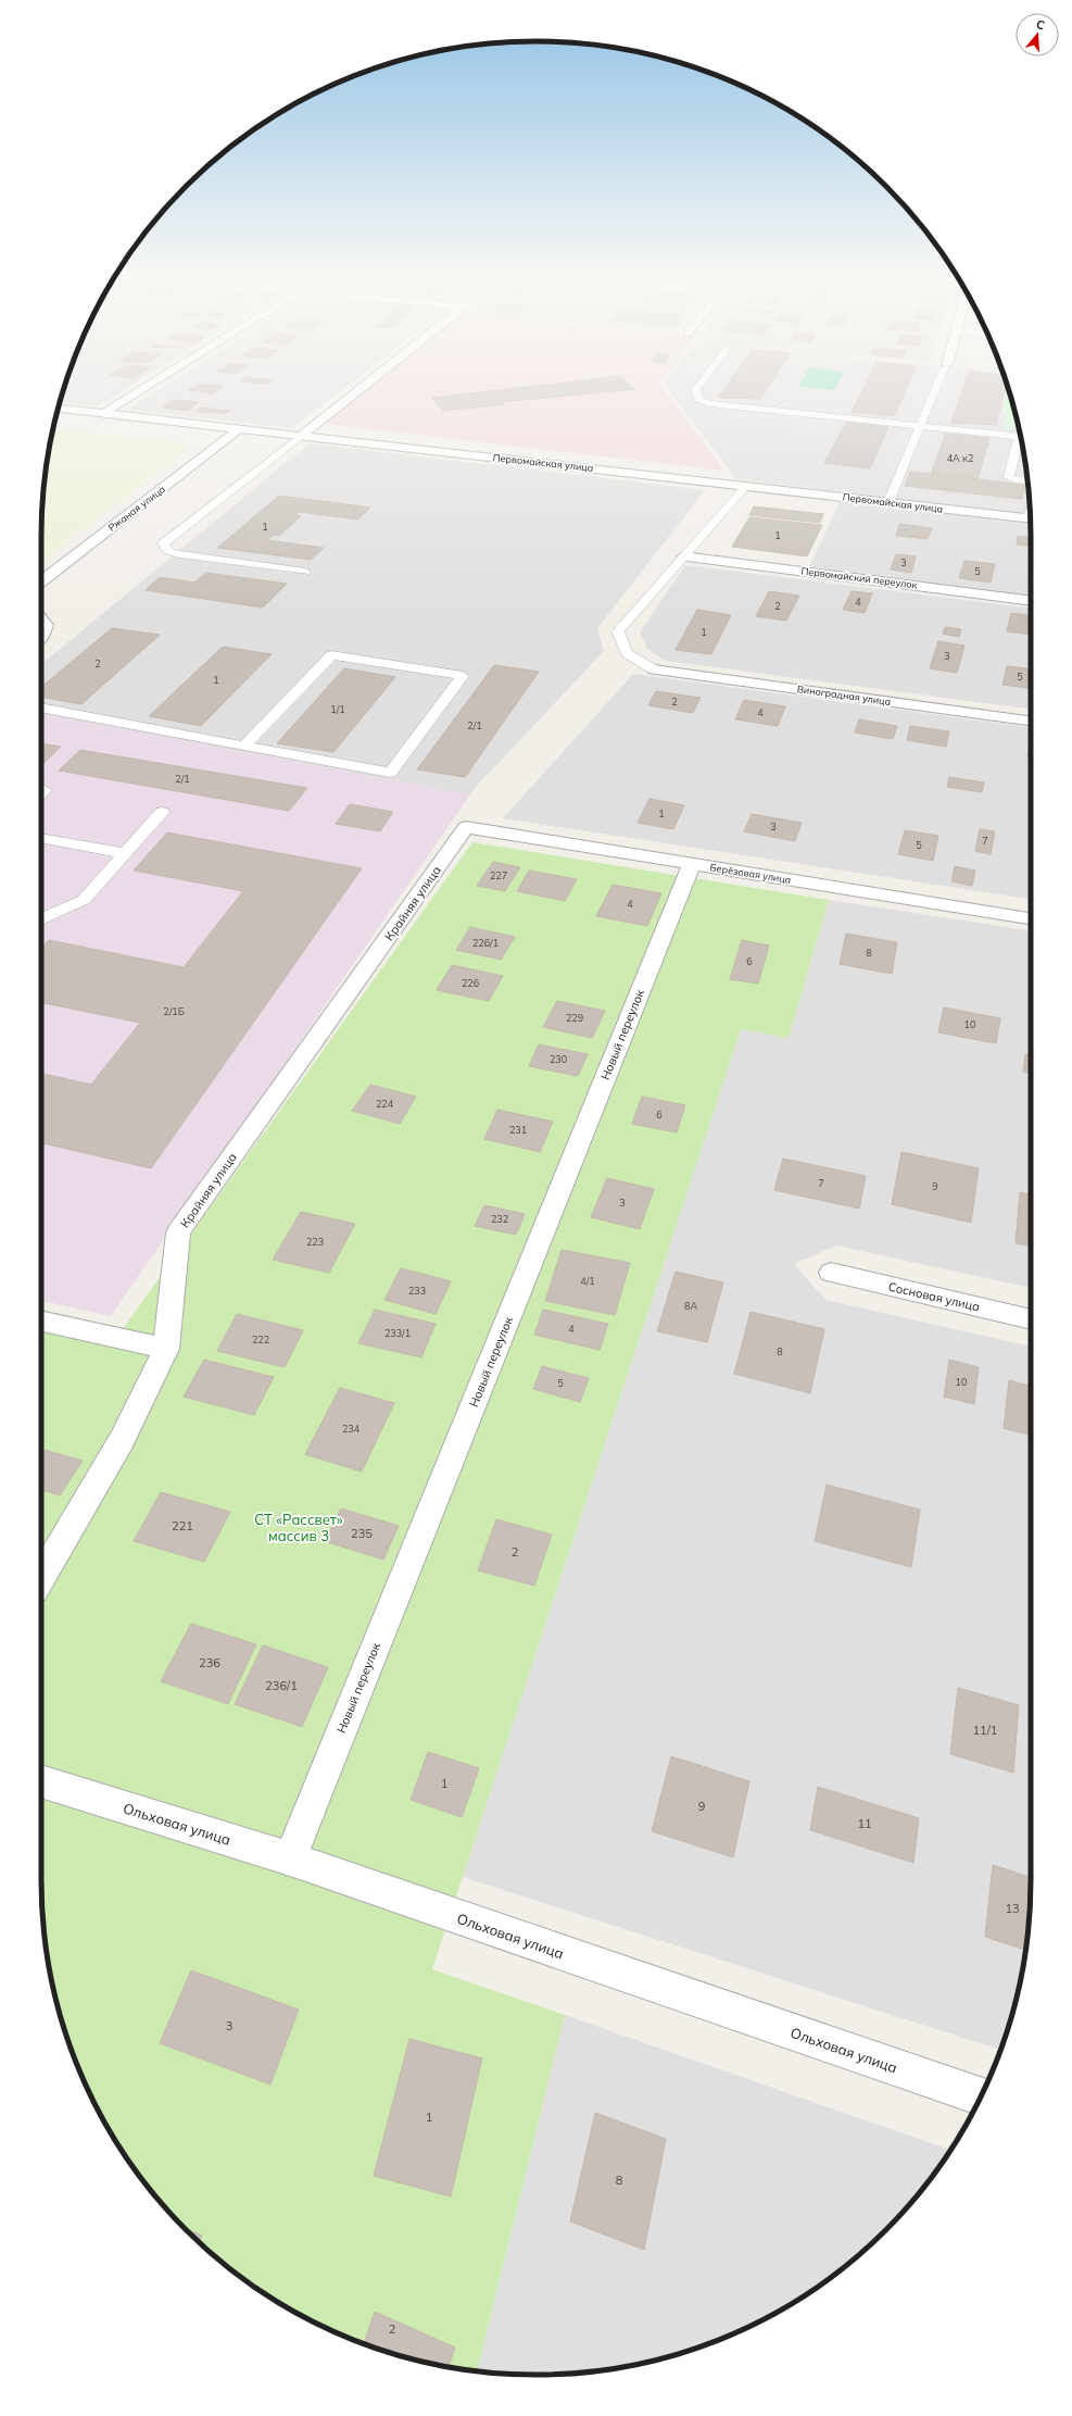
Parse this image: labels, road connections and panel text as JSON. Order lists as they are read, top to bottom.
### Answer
{
  "streets": {
    "street": [
      "Первомайская улица",
      "Ржаная улица",
      "Первомайский переулок",
      "Виноградная улица",
      "Берёзовая улица",
      "Крайняя улица",
      "Новый переулок",
      "Сосновая улица",
      "Ольховая улица"
    ]
  },
  "crossings": [
    ["Первомайская улица", "Ржаная улица"],
    ["Берёзовая улица", "Крайняя улица"],
    ["Берёзовая улица", "Новый переулок"],
    ["Новый переулок", "Ольховая улица"]
  ],
  "parks": ["СТ «Рассвет» массив 3"],
  "house_numbers": [
    "4А к2",
    "1",
    "1",
    "3",
    "5",
    "4",
    "2",
    "1",
    "3",
    "2",
    "5",
    "1",
    "2",
    "1/1",
    "4",
    "2/1",
    "2/1",
    "1",
    "3",
    "7",
    "5",
    "227",
    "4",
    "226/1",
    "8",
    "6",
    "226",
    "2/1Б",
    "229",
    "10",
    "230",
    "224",
    "6",
    "231",
    "7",
    "9",
    "3",
    "232",
    "223",
    "4/1",
    "233",
    "8А",
    "4",
    "233/1",
    "222",
    "8",
    "10",
    "5",
    "234",
    "221",
    "235",
    "2",
    "236",
    "236/1",
    "11/1",
    "1",
    "9",
    "11",
    "13",
    "3",
    "1",
    "8",
    "2"
  ],
  "north": "top"
}
